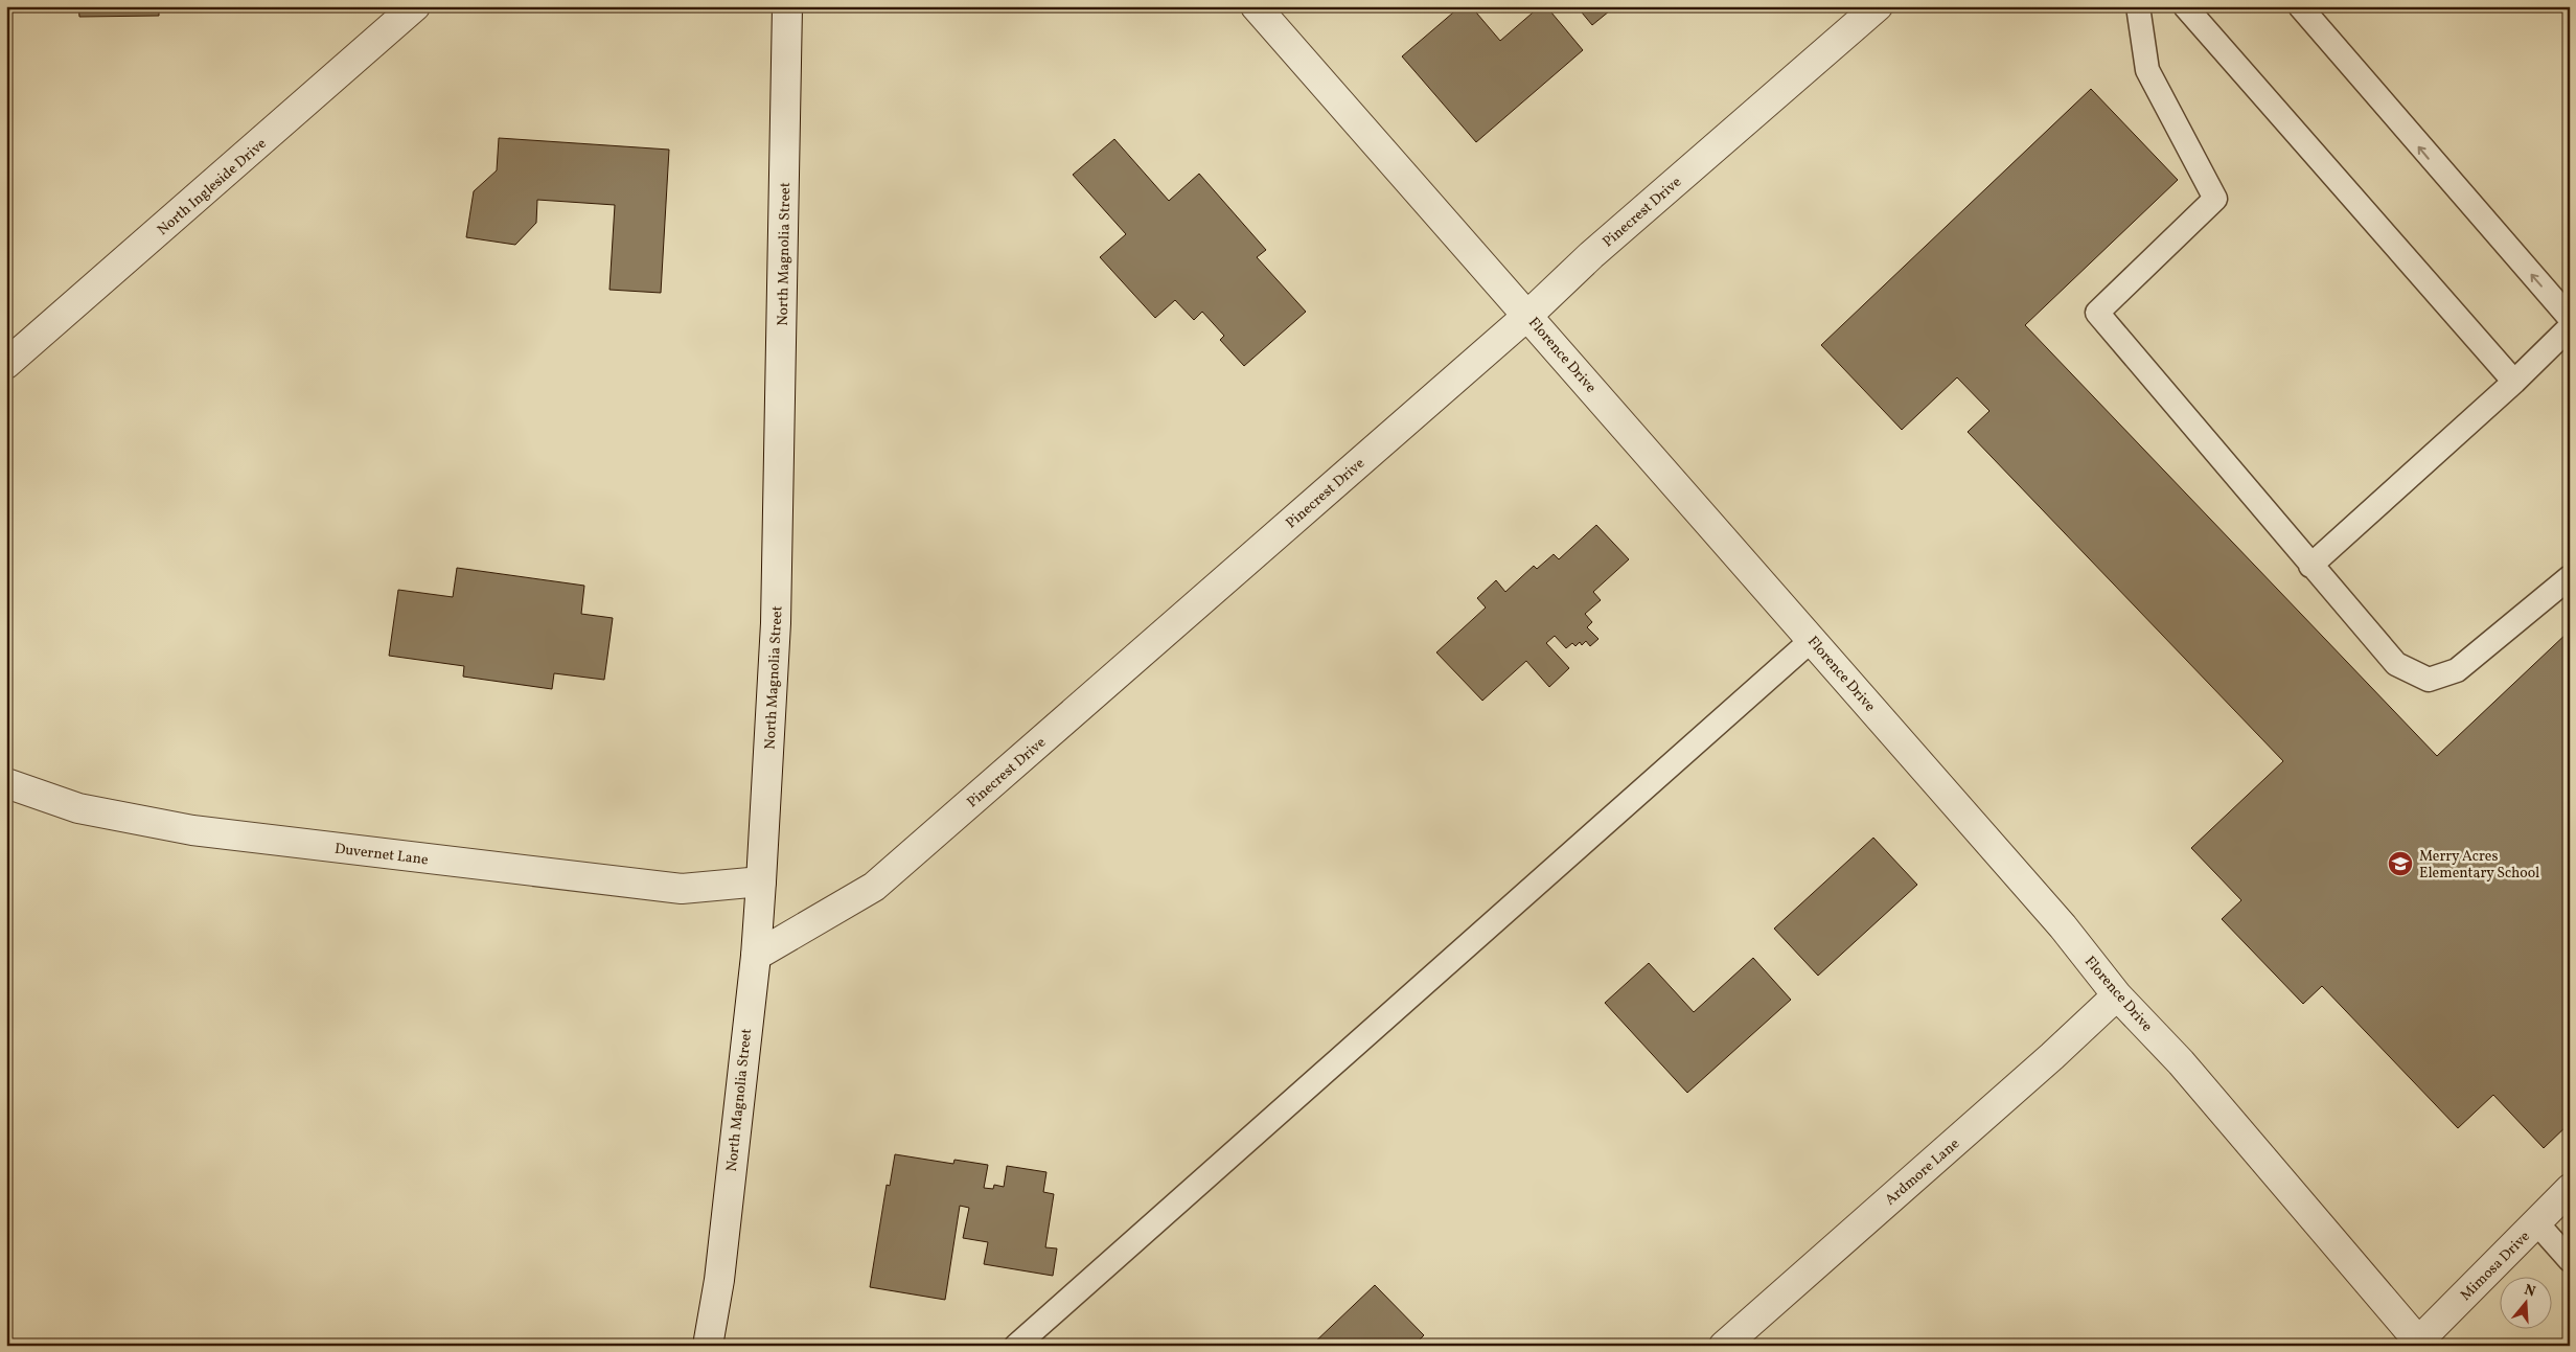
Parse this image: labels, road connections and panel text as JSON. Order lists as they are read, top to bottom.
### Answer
{
  "streets": {
    "street": [
      "North Ingleside Drive",
      "Pinecrest Drive",
      "North Magnolia Street",
      "Florence Drive",
      "Duvernet Lane",
      "Ardmore Lane",
      "Mimosa Drive"
    ]
  },
  "crossings": [
    ["Pinecrest Drive", "North Magnolia Street"],
    ["Pinecrest Drive", "Florence Drive"],
    ["North Magnolia Street", "Duvernet Lane"],
    ["Florence Drive", "Ardmore Lane"],
    ["Florence Drive", "Mimosa Drive"]
  ],
  "places": {
    "school or university": ["Merry Acres Elementary School"]
  },
  "north": "top"
}
